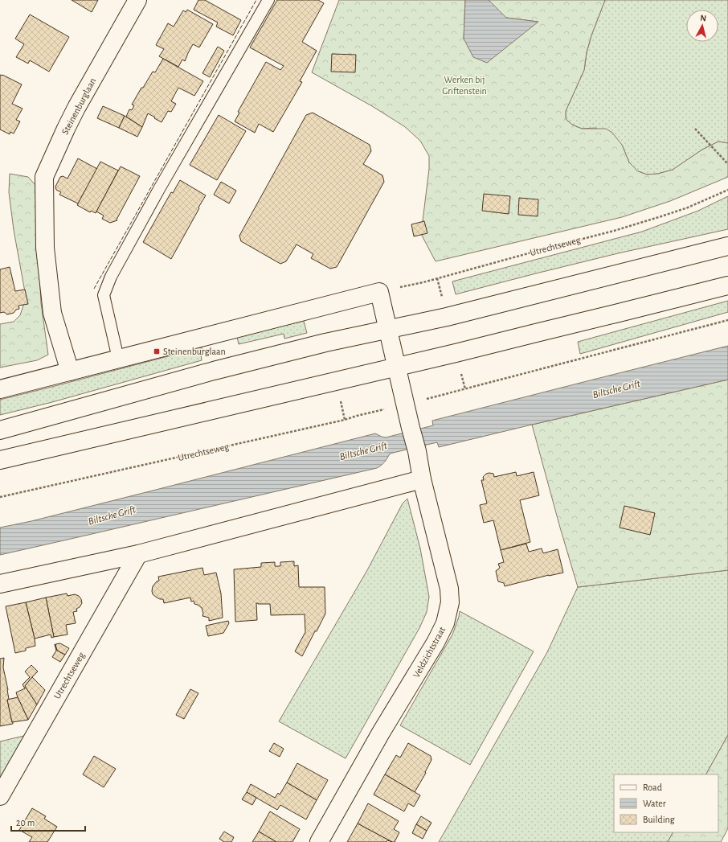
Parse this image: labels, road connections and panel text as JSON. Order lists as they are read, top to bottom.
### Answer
{
  "streets": {
    "street": ["Steinenburglaan", "Utrechtseweg", "Veldzichtstraat"]
  },
  "crossings": [
    ["Utrechtseweg", "Veldzichtstraat"]
  ],
  "water": ["Biltsche Grift"],
  "parks": ["Werken bij Griftenstein"],
  "places": {
    "transit": ["Steinenburglaan"]
  },
  "legend": ["Road", "Water", "Building"],
  "scale_bar": "20 m",
  "north": "top"
}
